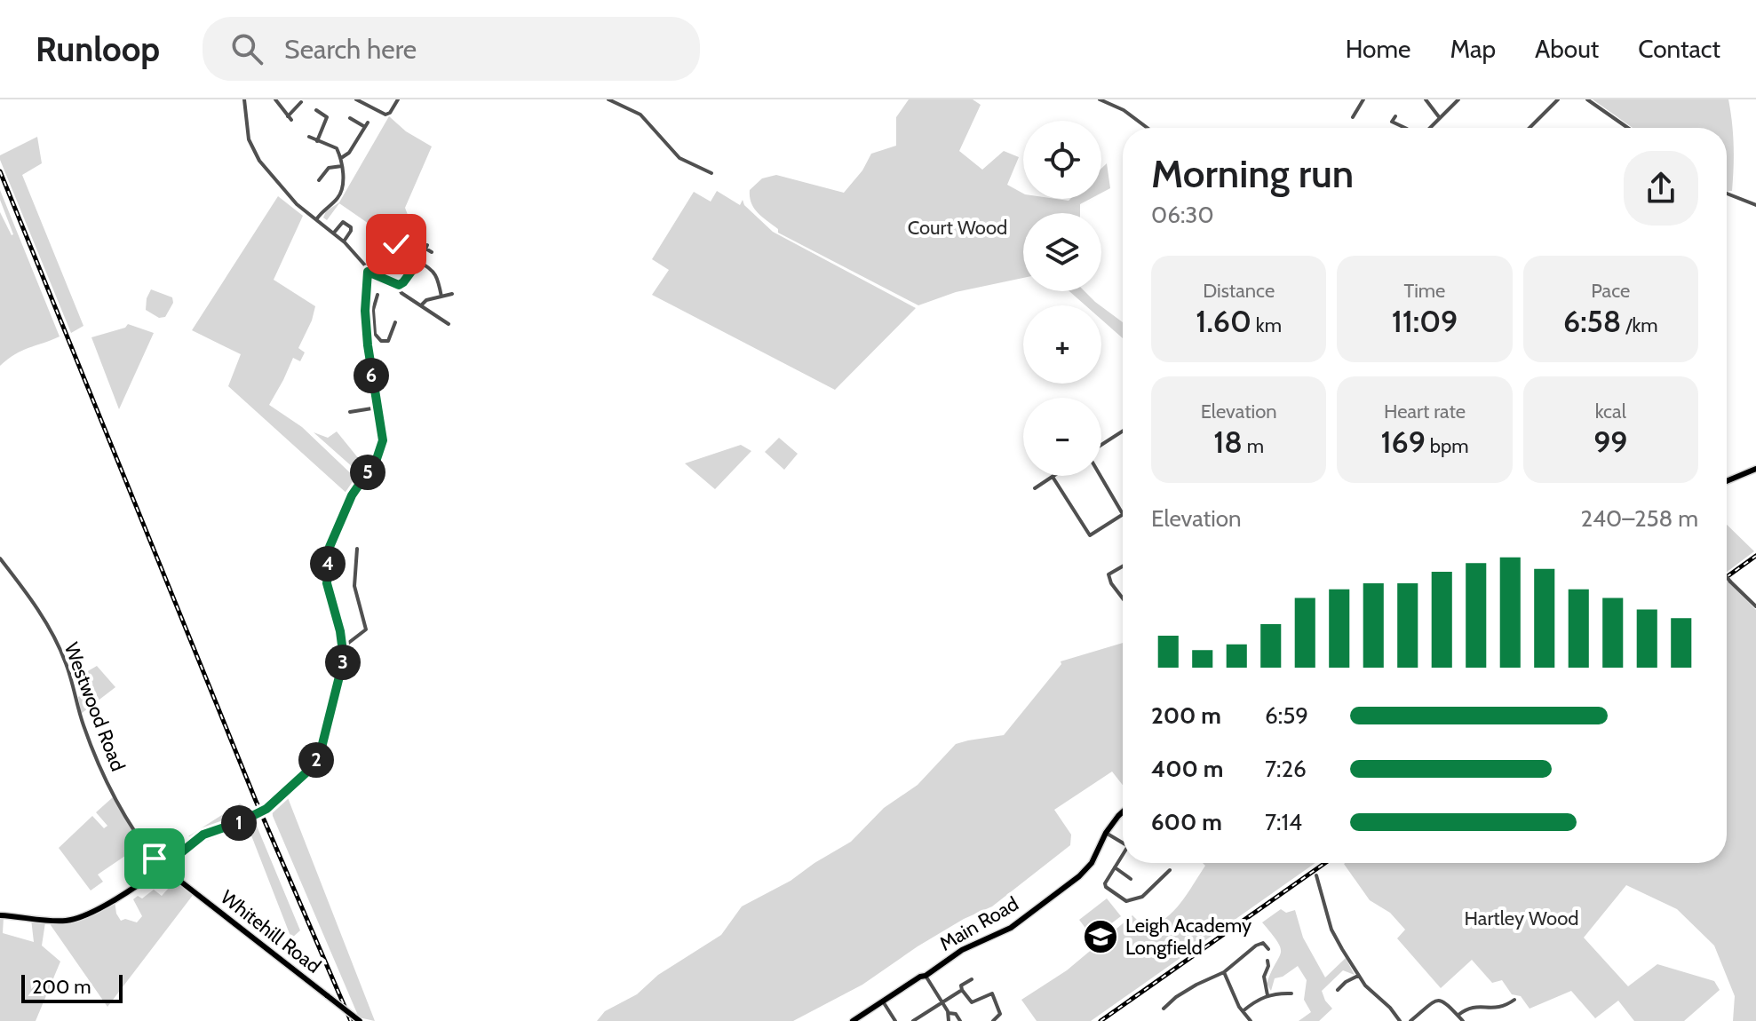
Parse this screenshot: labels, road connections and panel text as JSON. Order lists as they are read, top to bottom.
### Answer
{
  "streets": {
    "main road": ["Main Road", "Whitehill Road"],
    "street": ["Westwood Road"]
  },
  "crossings": [
    ["Westwood Road", "Whitehill Road"]
  ],
  "parks": ["Court Wood", "Hartley Wood"],
  "places": {
    "school or university": ["Leigh Academy Longfield"]
  },
  "scale_bar": "200 m",
  "page": {
    "header": "Runloop",
    "search": "Search here",
    "nav": [
      "Home",
      "Map",
      "About",
      "Contact"
    ],
    "map_buttons": ["+", "−"],
    "heading": ["Morning run", "06:30"],
    "stats": [
      ["Distance", "1.60 km"],
      ["Time", "11:09"],
      ["Pace", "6:58 /km"],
      ["Elevation", "18 m"],
      ["Heart rate", "169 bpm"],
      ["kcal", "99"]
    ],
    "pins": [
      "6",
      "5",
      "4",
      "3",
      "2",
      "1"
    ],
    "chart": ["Elevation", "240–258 m"],
    "list": [
      {
        "name": "200 m",
        "note": "6:59"
      },
      {
        "name": "400 m",
        "note": "7:26"
      },
      {
        "name": "600 m",
        "note": "7:14"
      }
    ],
    "scale": "200 m"
  }
}
